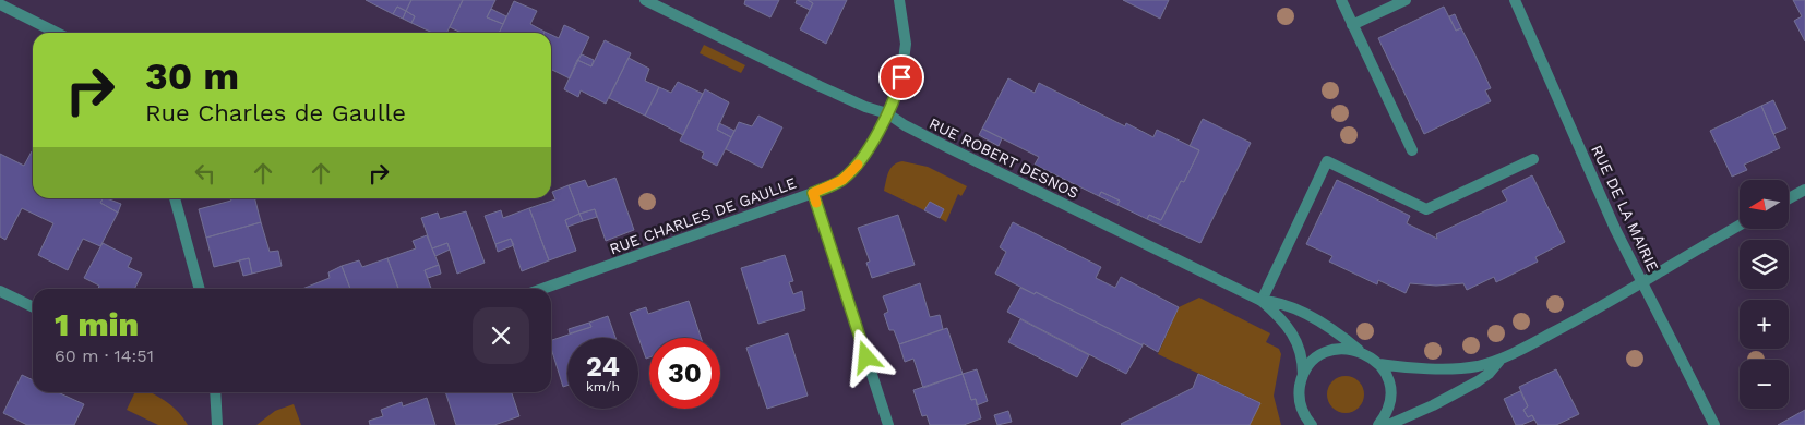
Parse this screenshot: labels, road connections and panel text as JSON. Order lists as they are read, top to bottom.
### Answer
{
  "streets": {
    "street": ["RUE ROBERT DESNOS", "RUE DE LA MAIRIE", "RUE CHARLES DE GAULLE"]
  },
  "crossings": [
    ["RUE ROBERT DESNOS", "RUE CHARLES DE GAULLE"]
  ],
  "north": "left",
  "page": {
    "turn": ["30 m", "Rue Charles de Gaulle"],
    "map_buttons": ["+", "−"],
    "heading": ["1 min", "60 m · 14:51"],
    "speed": "24 km/h",
    "limit": "30"
  }
}
